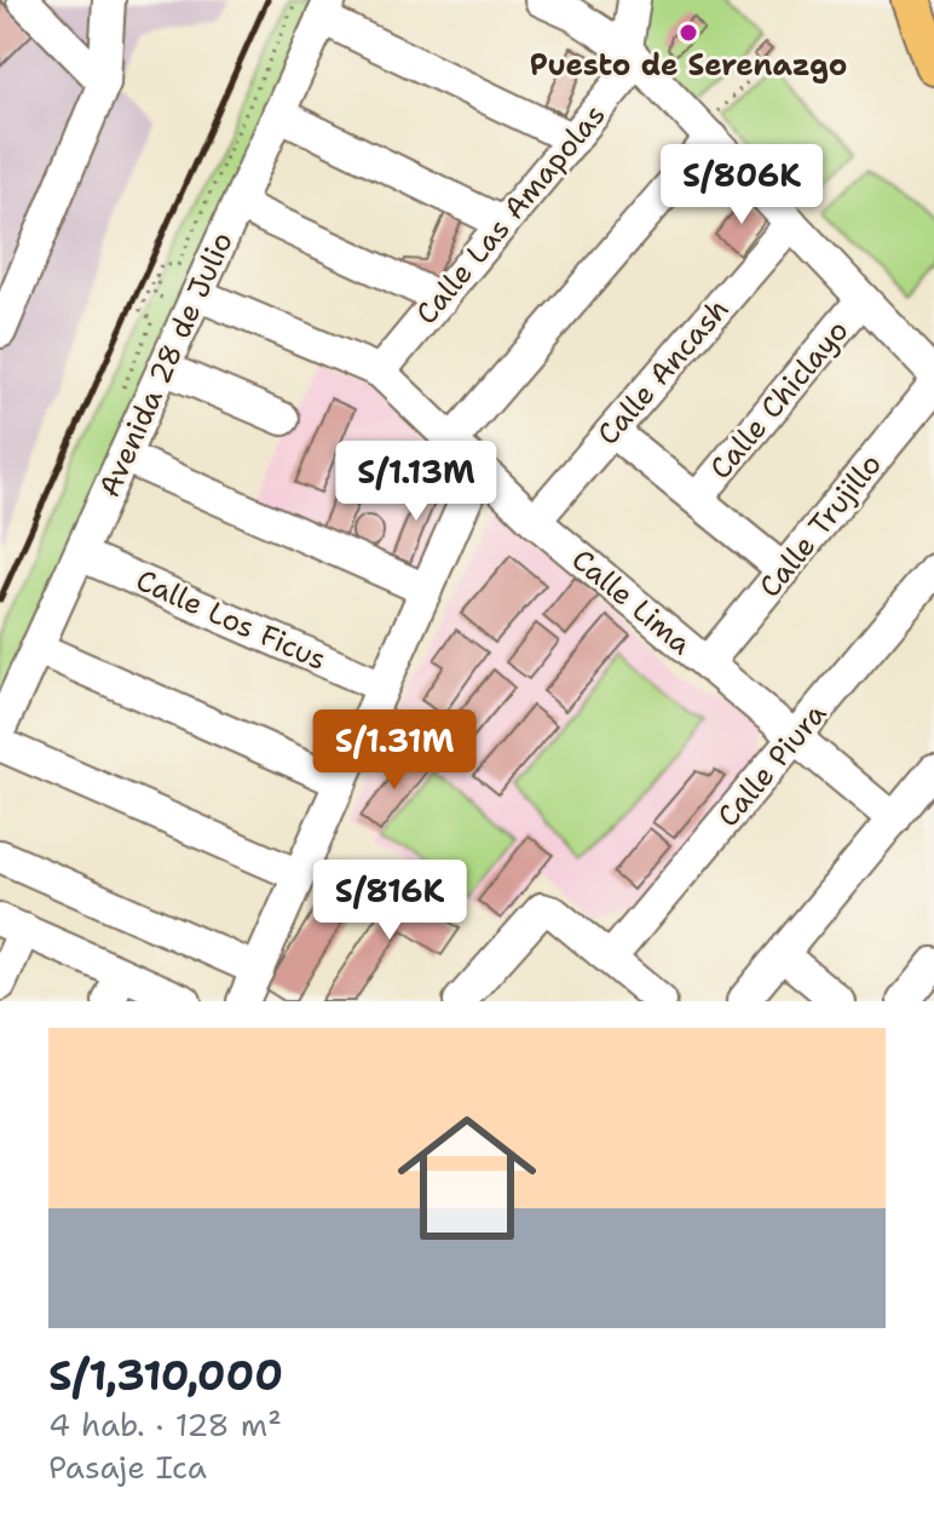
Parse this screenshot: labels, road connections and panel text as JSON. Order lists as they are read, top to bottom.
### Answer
{
  "streets": {
    "street": [
      "Calle Las Amapolas",
      "Avenida 28 de Julio",
      "Calle Ancash",
      "Calle Chiclayo",
      "Calle Trujillo",
      "Calle Lima",
      "Calle Los Ficus",
      "Calle Piura"
    ]
  },
  "crossings": [
    ["Calle Las Amapolas", "Calle Lima"],
    ["Avenida 28 de Julio", "Calle Los Ficus"],
    ["Calle Ancash", "Calle Lima"],
    ["Calle Trujillo", "Calle Lima"],
    ["Calle Lima", "Calle Piura"]
  ],
  "places": ["Puesto de Serenazgo"],
  "page": {
    "price": [
      "S/806K",
      "S/1.13M",
      "S/1.31M",
      "S/816K"
    ],
    "list": [
      {
        "name": "S/1,310,000",
        "note": "4 hab. · 128 m² · Pasaje Ica"
      }
    ]
  }
}
